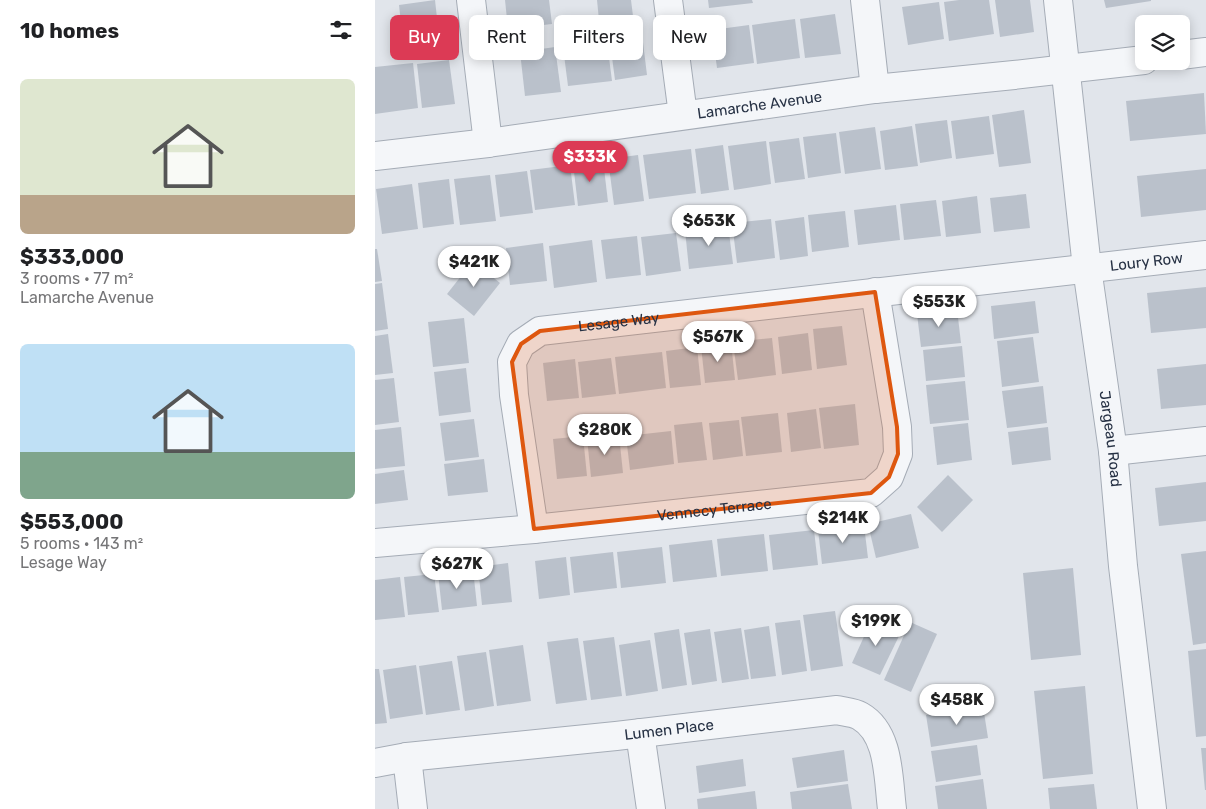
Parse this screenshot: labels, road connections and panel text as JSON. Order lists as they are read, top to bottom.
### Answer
{
  "streets": {
    "street": [
      "Lamarche Avenue",
      "Loury Row",
      "Lesage Way",
      "Jargeau Road",
      "Vennecy Terrace",
      "Lumen Place"
    ]
  },
  "crossings": [
    ["Lamarche Avenue", "Jargeau Road"],
    ["Loury Row", "Lesage Way"],
    ["Loury Row", "Jargeau Road"],
    ["Lesage Way", "Jargeau Road"],
    ["Lesage Way", "Vennecy Terrace"]
  ],
  "page": {
    "heading": "10 homes",
    "chip": [
      "Buy",
      "Rent",
      "Filters",
      "New"
    ],
    "list": [
      {
        "name": "$333,000",
        "note": "3 rooms · 77 m² · Lamarche Avenue"
      },
      {
        "name": "$553,000",
        "note": "5 rooms · 143 m² · Lesage Way"
      }
    ],
    "price": [
      "$333K",
      "$653K",
      "$421K",
      "$553K",
      "$567K",
      "$280K",
      "$214K",
      "$627K",
      "$199K",
      "$458K"
    ]
  }
}
